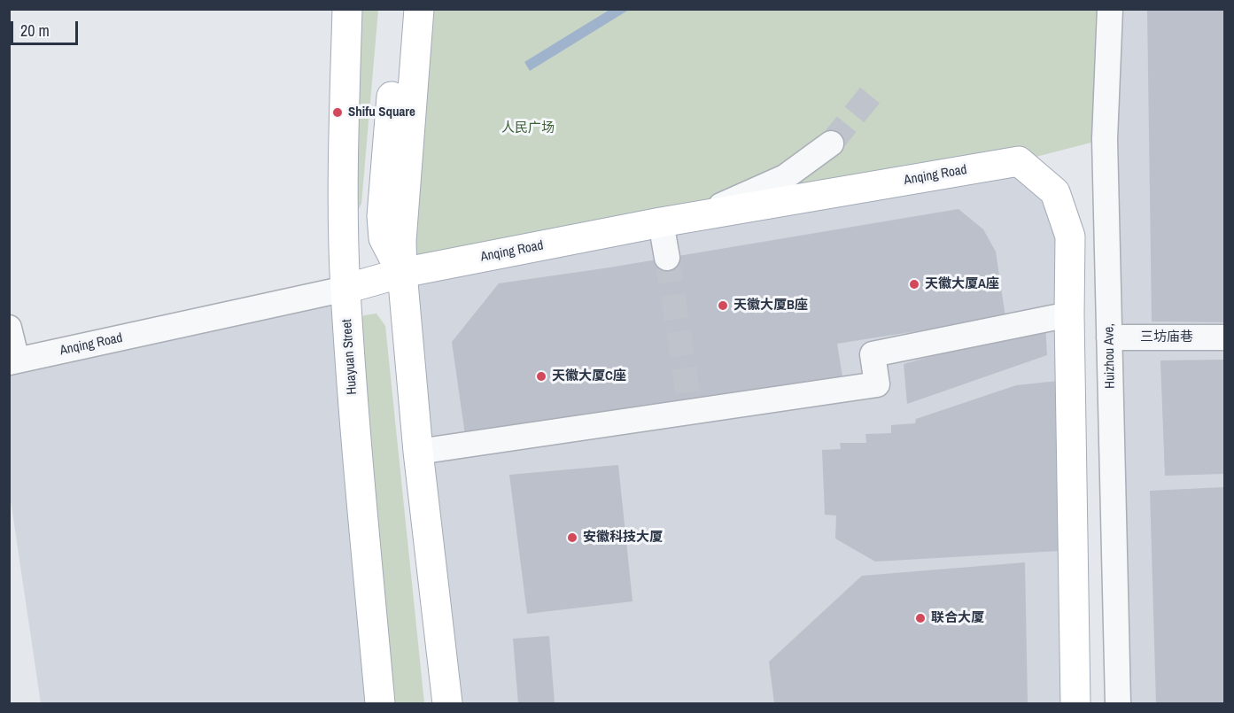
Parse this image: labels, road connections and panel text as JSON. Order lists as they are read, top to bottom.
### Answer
{
  "streets": {
    "main road": ["Anqing Road", "Huayuan Street"],
    "street": ["三坊庙巷", "Huizhou Ave,"]
  },
  "crossings": [
    ["Anqing Road", "Huayuan Street"],
    ["三坊庙巷", "Huizhou Ave,"]
  ],
  "parks": ["人民广场"],
  "places": [
    "Shifu Square",
    "天徽大厦A座",
    "天徽大厦B座",
    "天徽大厦C座",
    "安徽科技大厦",
    "联合大厦"
  ],
  "scale_bar": "20 m"
}
